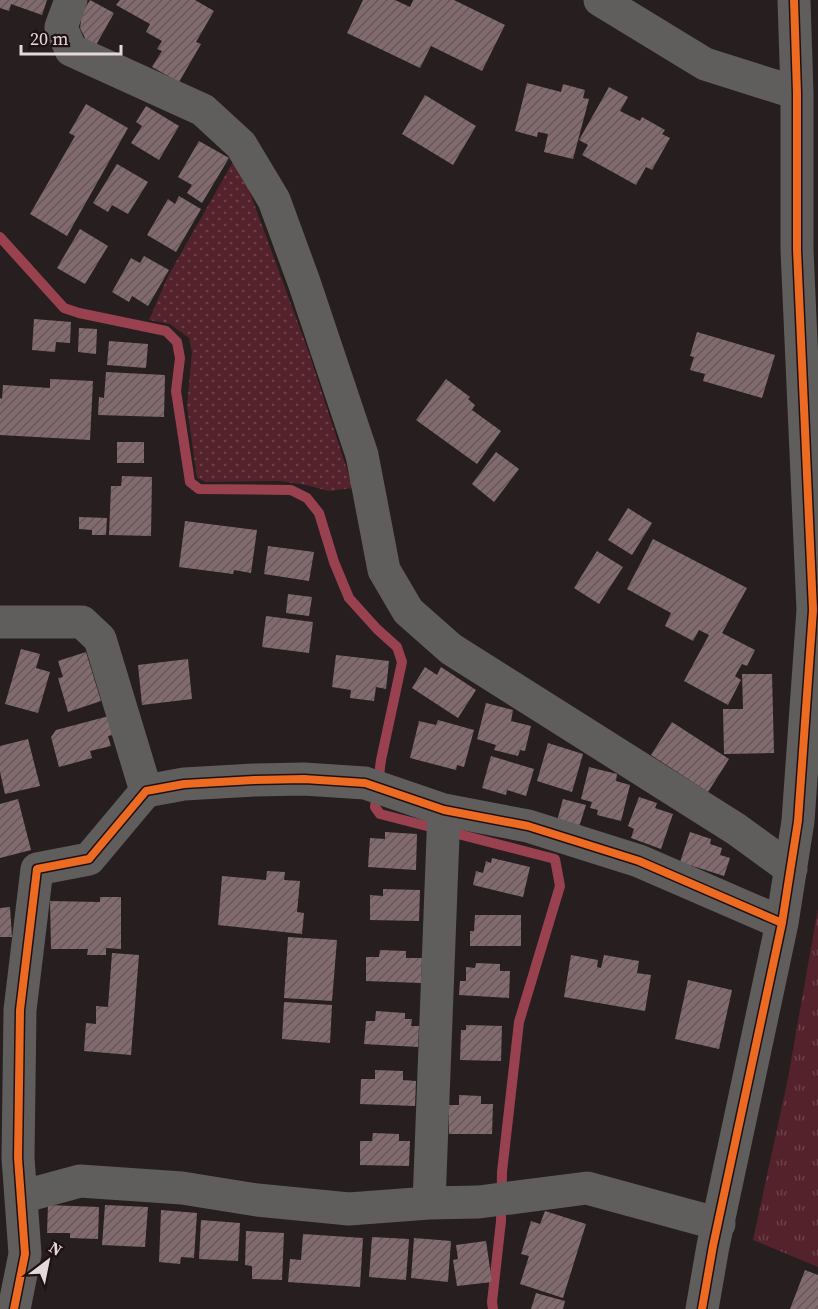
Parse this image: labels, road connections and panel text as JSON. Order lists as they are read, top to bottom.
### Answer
{
  "scale_bar": "20 m",
  "north": "top right"
}
